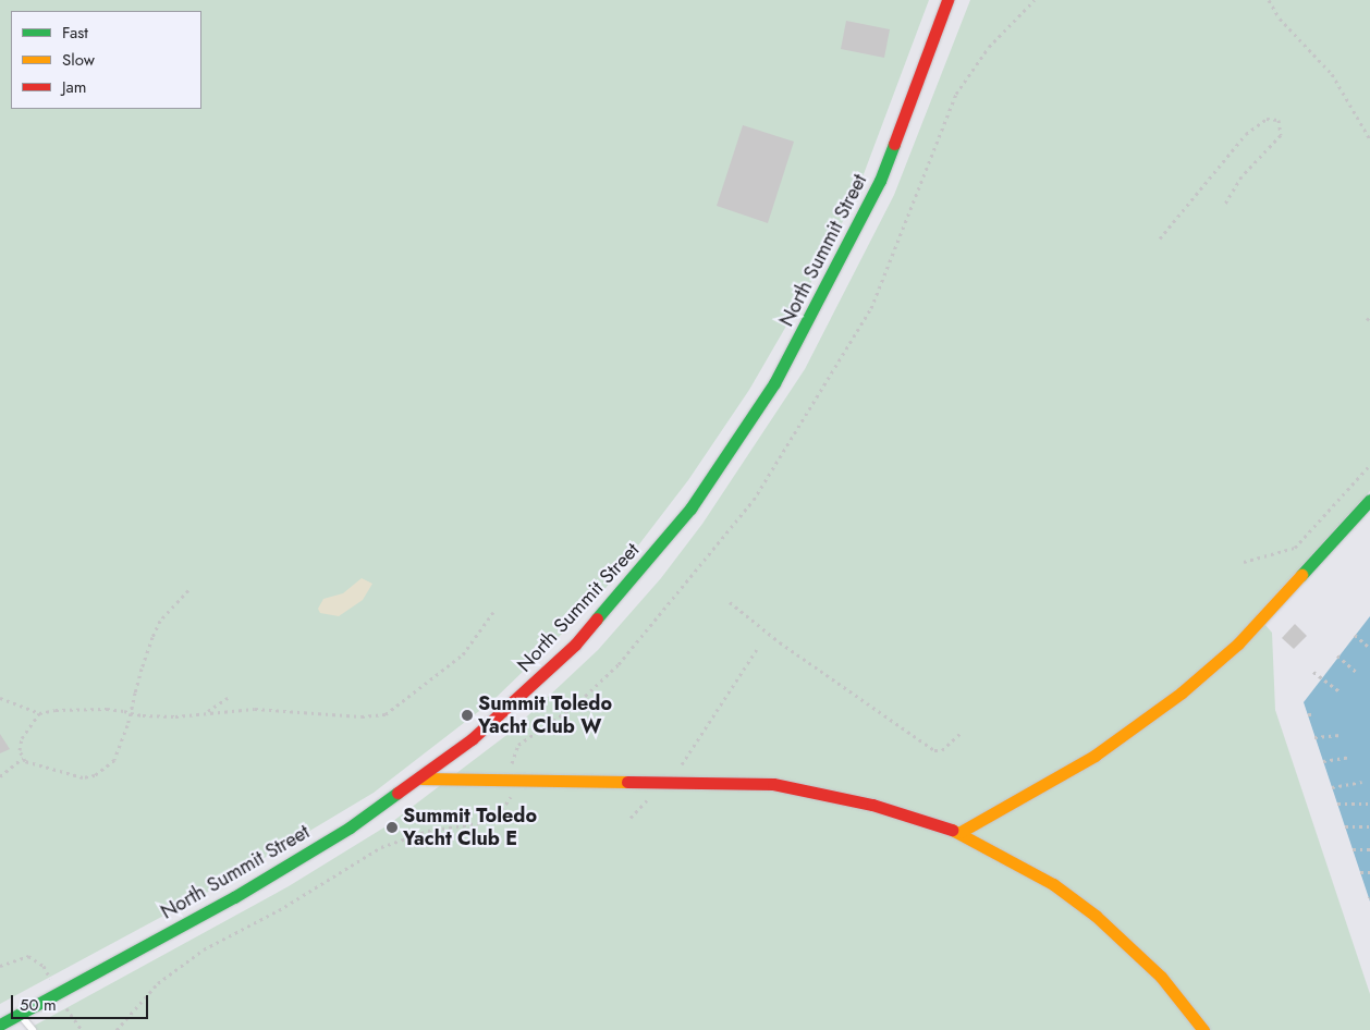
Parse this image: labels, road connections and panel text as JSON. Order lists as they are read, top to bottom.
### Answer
{
  "streets": {
    "main road": ["North Summit Street"]
  },
  "places": ["Summit Toledo Yacht Club W", "Summit Toledo Yacht Club E"],
  "legend": ["Fast", "Slow", "Jam"],
  "scale_bar": "50 m"
}
